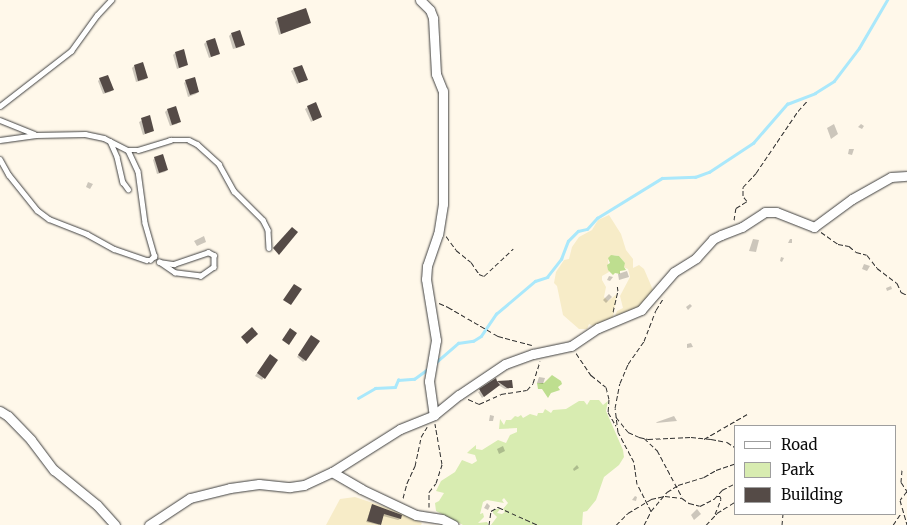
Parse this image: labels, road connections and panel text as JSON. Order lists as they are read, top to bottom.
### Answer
{
  "legend": ["Road", "Park", "Building"]
}
